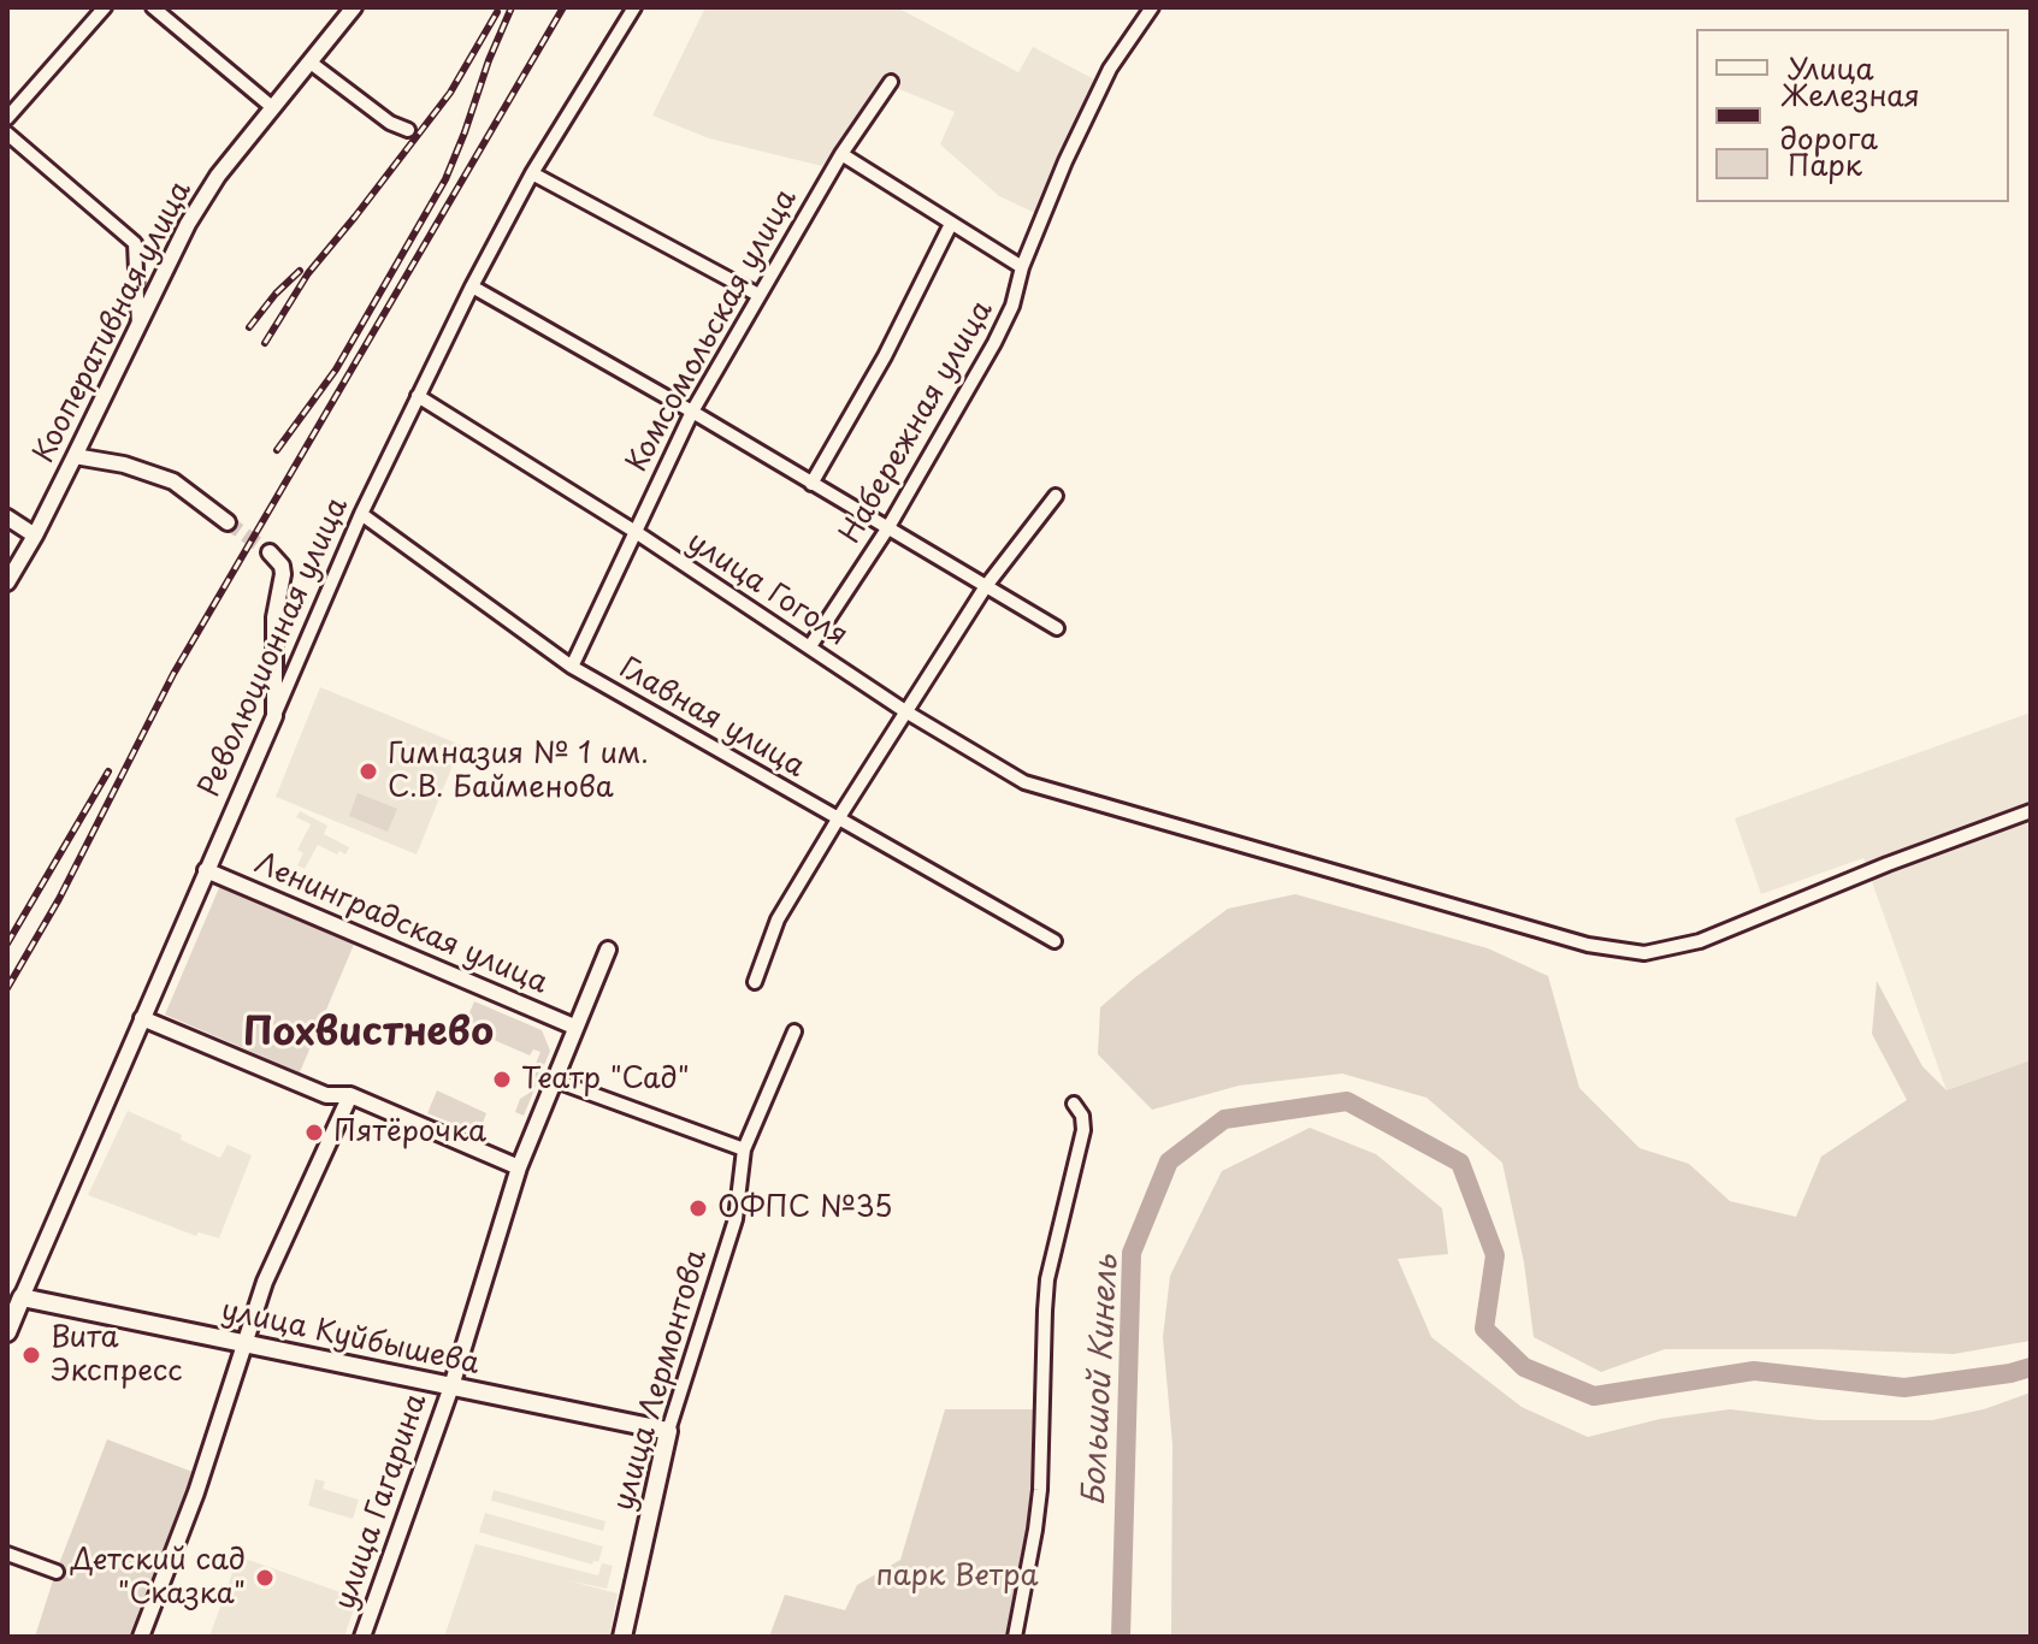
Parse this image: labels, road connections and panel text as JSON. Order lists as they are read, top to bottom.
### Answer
{
  "streets": {
    "main road": ["Революционная улица", "улица Куйбышева", "улица Лермонтова"],
    "street": [
      "Кооперативная улица",
      "Комсомольская улица",
      "Набережная улица",
      "улица Гоголя",
      "Главная улица",
      "Ленинградская улица",
      "улица Гагарина"
    ]
  },
  "crossings": [
    ["Комсомольская улица", "улица Гоголя"],
    ["Комсомольская улица", "Главная улица"],
    ["Набережная улица", "улица Гоголя"],
    ["улица Гоголя", "Революционная улица"],
    ["Революционная улица", "Главная улица"],
    ["Революционная улица", "Ленинградская улица"],
    ["Революционная улица", "улица Куйбышева"],
    ["Ленинградская улица", "улица Гагарина"],
    ["улица Куйбышева", "улица Лермонтова"],
    ["улица Куйбышева", "улица Гагарина"]
  ],
  "districts": ["Похвистнево"],
  "water": ["Большой Кинель"],
  "parks": ["парк Ветра"],
  "places": [
    "Гимназия № 1 им. С.В. Байменова",
    "Театр \"Сад\"",
    "Пятёрочка",
    "ОФПС №35",
    "Вита Экспресс",
    "Детский сад \"Сказка\""
  ],
  "legend": ["Улица", "Железная дорога", "Парк"]
}
